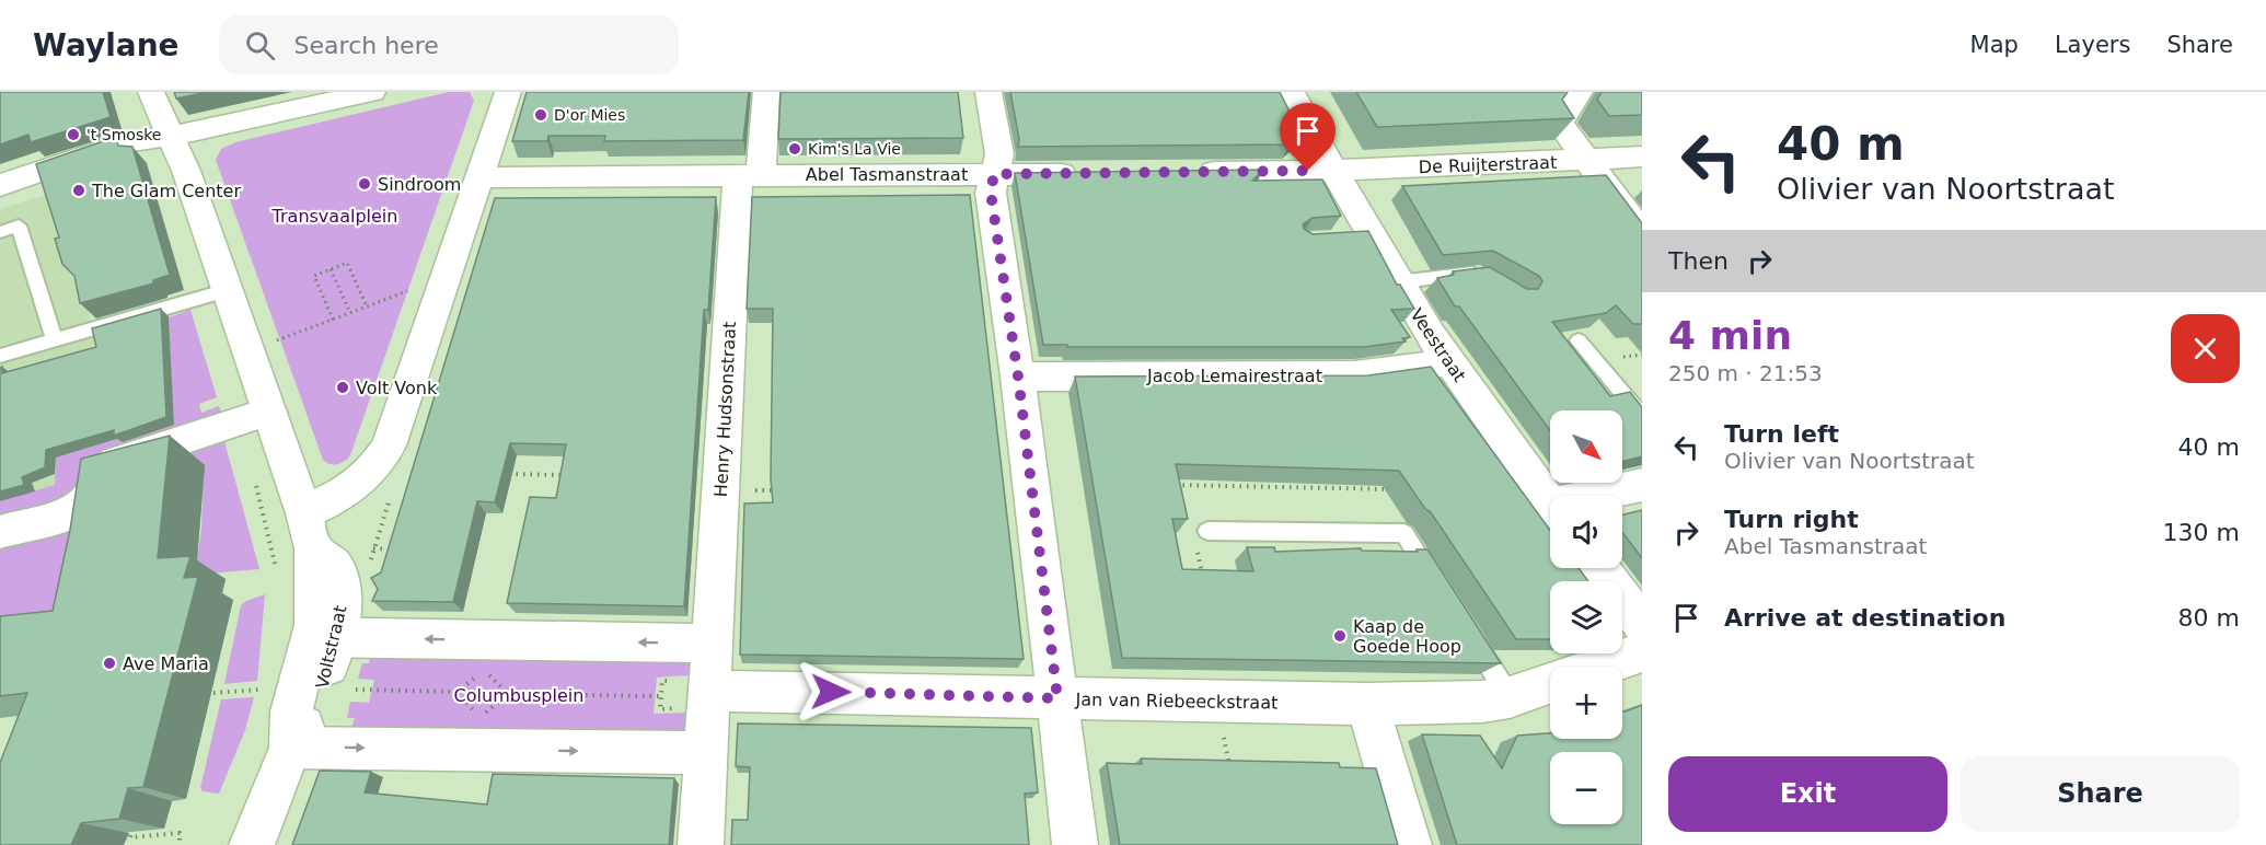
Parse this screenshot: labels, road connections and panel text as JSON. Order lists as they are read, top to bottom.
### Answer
{
  "streets": {
    "street": [
      "De Ruijterstraat",
      "Abel Tasmanstraat",
      "Veestraat",
      "Jacob Lemairestraat",
      "Henry Hudsonstraat",
      "Voltstraat",
      "Jan van Riebeeckstraat"
    ]
  },
  "crossings": [
    ["De Ruijterstraat", "Veestraat"],
    ["Abel Tasmanstraat", "Henry Hudsonstraat"],
    ["Veestraat", "Jacob Lemairestraat"]
  ],
  "parks": ["Transvaalplein", "Columbusplein"],
  "places": [
    "D'or Mies",
    "'t Smoske",
    "Kim's La Vie",
    "Sindroom",
    "The Glam Center",
    "Volt Vonk",
    "Kaap de Goede Hoop",
    "Ave Maria"
  ],
  "north": "bottom right",
  "page": {
    "header": "Waylane",
    "search": "Search here",
    "nav": ["Map", "Layers", "Share"],
    "turn": ["40 m", "Olivier van Noortstraat"],
    "then": "Then",
    "heading": ["4 min", "250 m · 21:53"],
    "list": [
      {
        "name": "Turn left",
        "note": "Olivier van Noortstraat",
        "value": "40 m"
      },
      {
        "name": "Turn right",
        "note": "Abel Tasmanstraat",
        "value": "130 m"
      },
      {
        "name": "Arrive at destination",
        "value": "80 m"
      }
    ],
    "map_buttons": ["+", "−"],
    "buttons": ["Exit", "Share"]
  }
}
